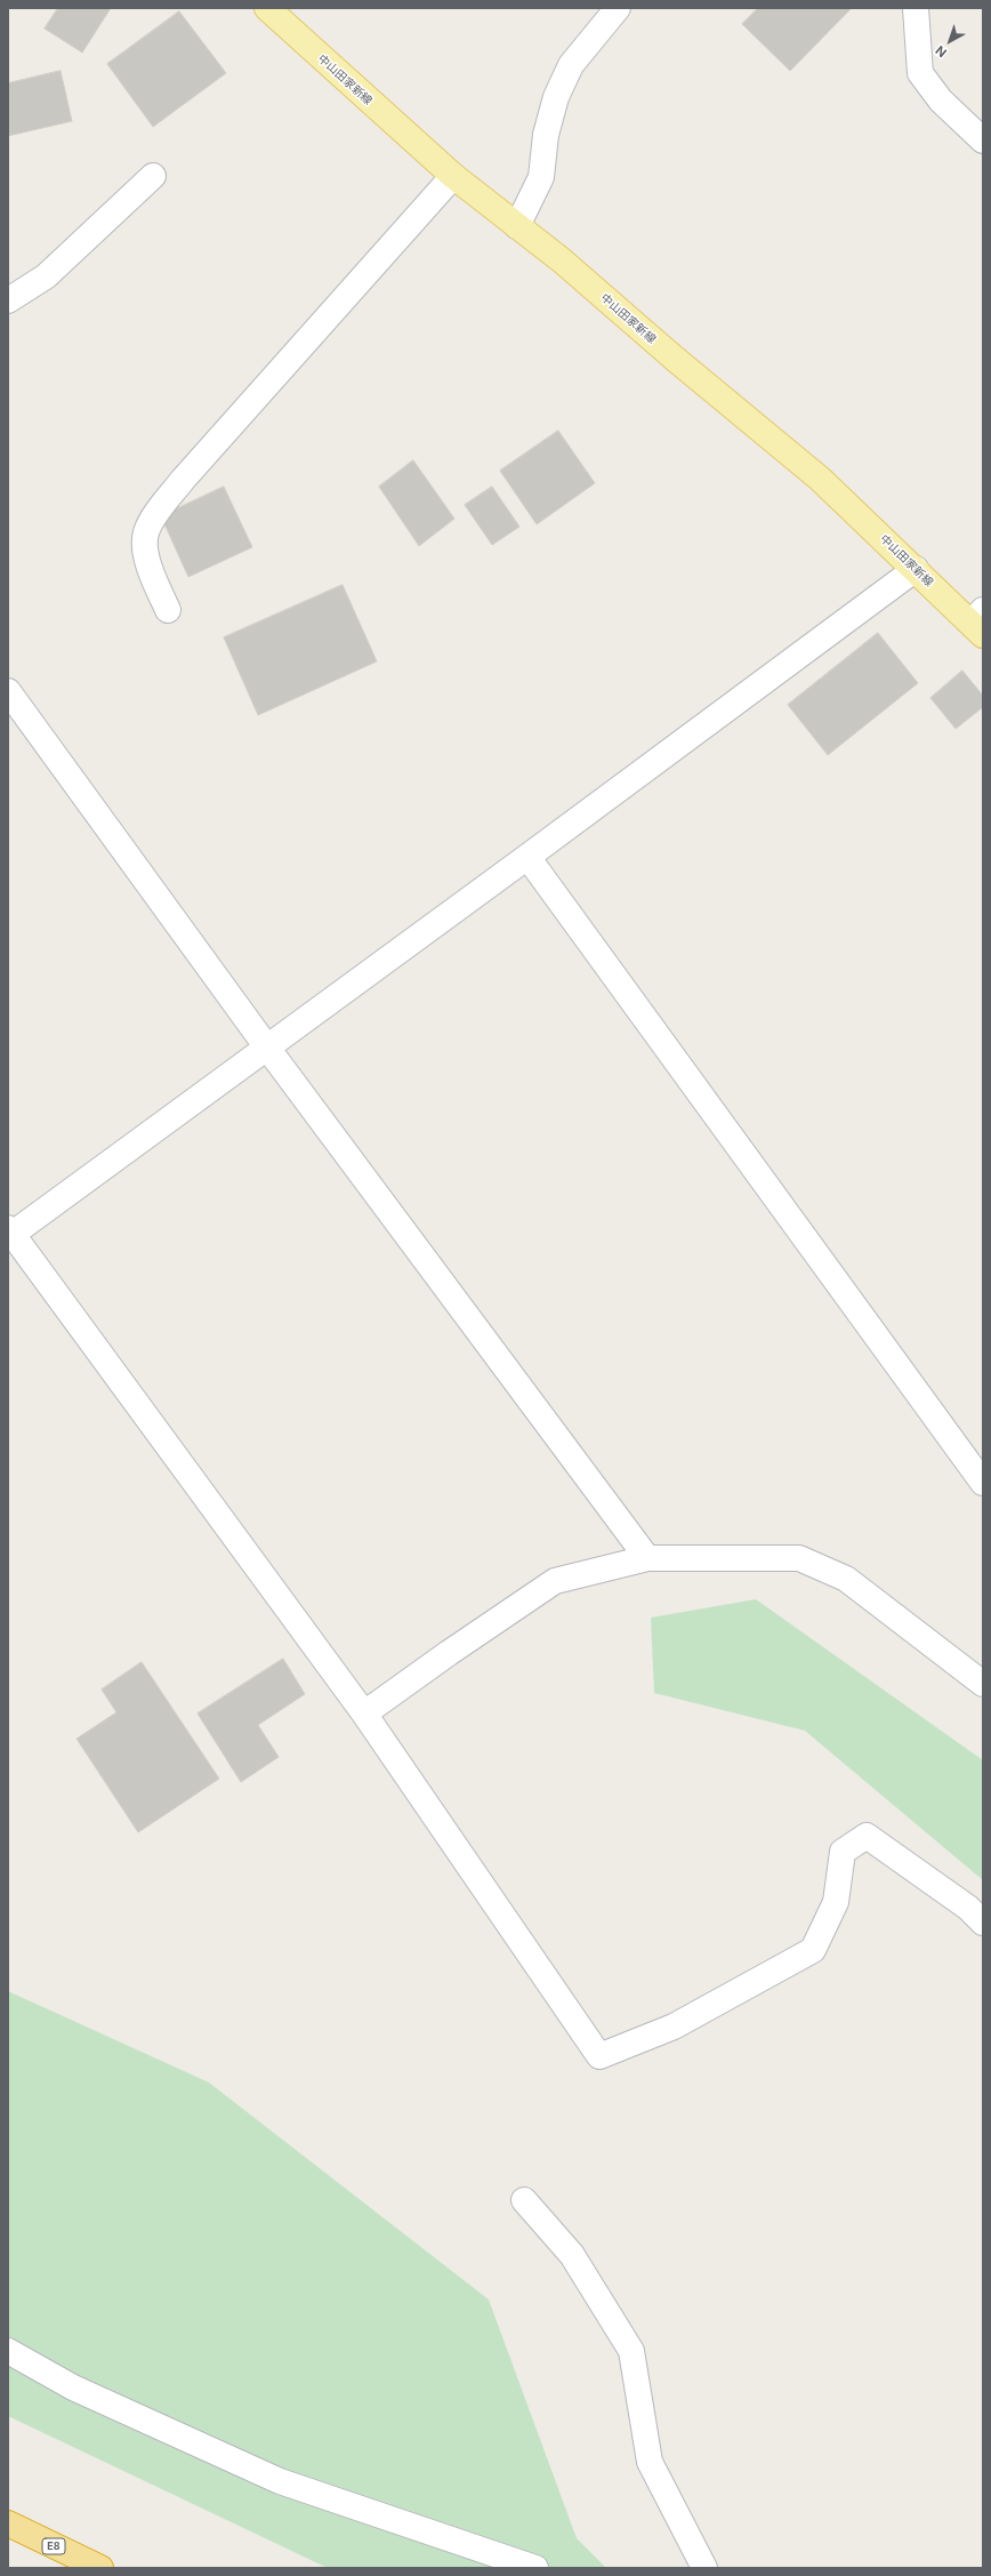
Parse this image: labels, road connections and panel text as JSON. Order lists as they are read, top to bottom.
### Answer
{
  "streets": {
    "highway": ["E8"],
    "main road": ["中山田家新線"]
  },
  "north": "bottom left"
}
